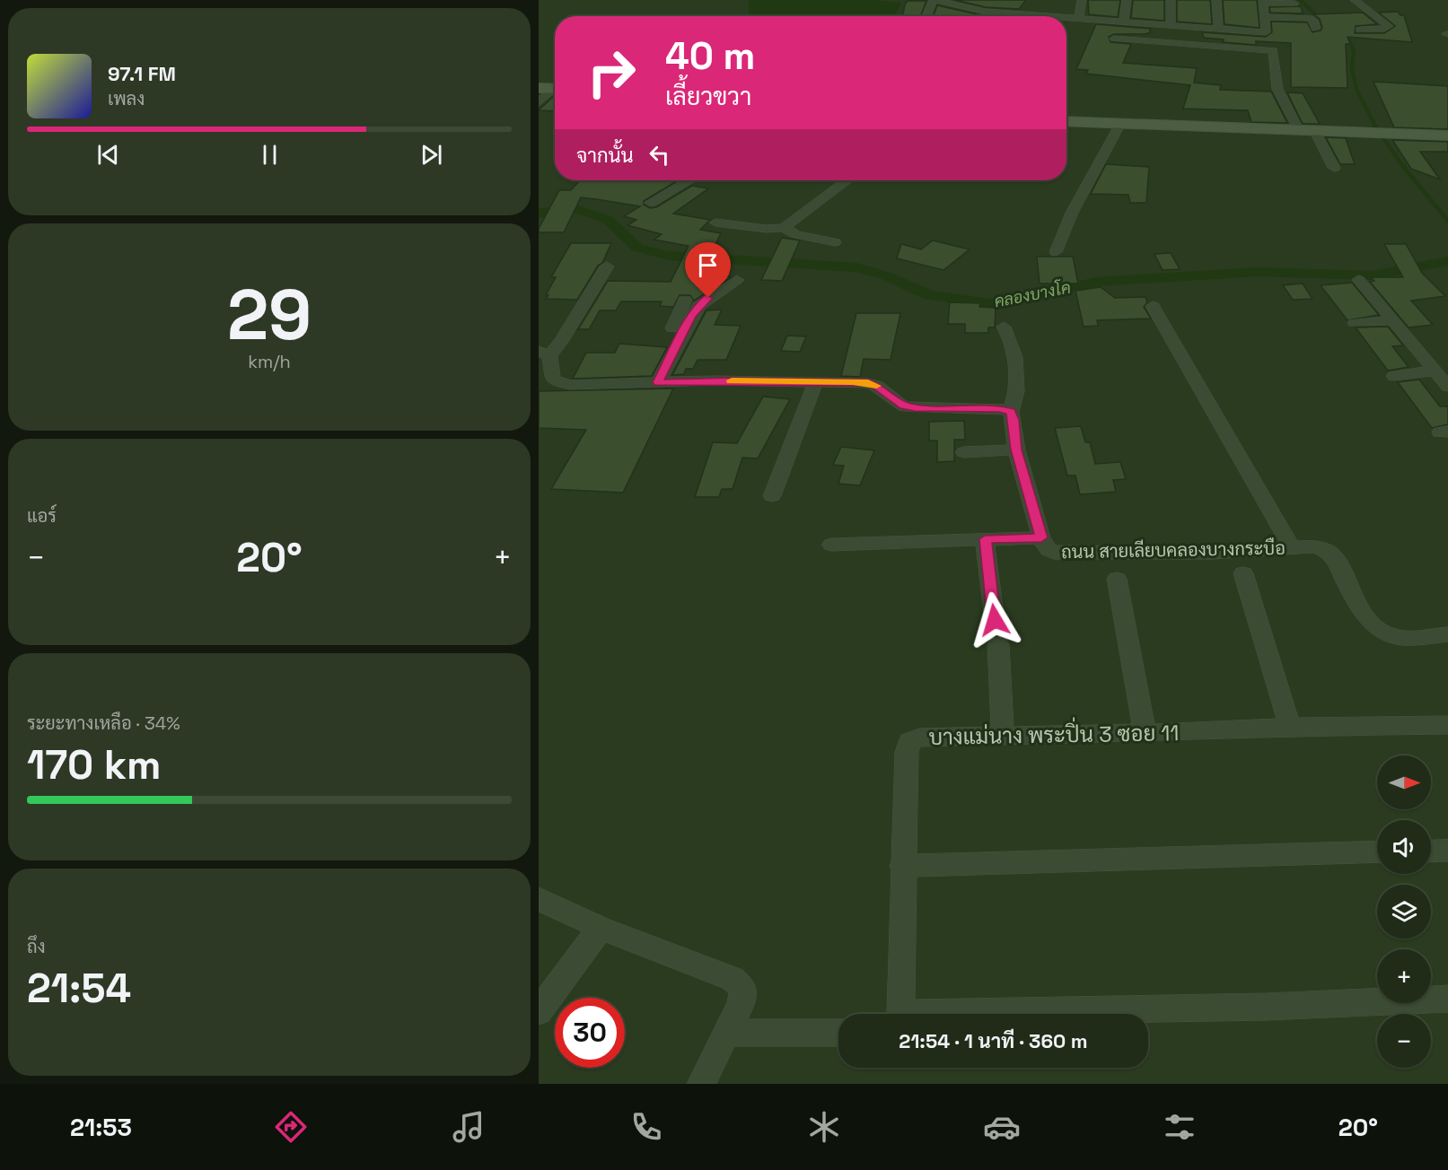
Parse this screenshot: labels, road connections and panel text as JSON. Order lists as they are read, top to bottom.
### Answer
{
  "streets": {
    "street": ["ถนน สายเลียบคลองบางกระบือ", "บางแม่นาง พระปิ่น 3 ซอย 11"]
  },
  "water": ["คลองบางโค"],
  "north": "right",
  "page": {
    "turn": ["40 m", "เลี้ยวขวา"],
    "song": ["97.1 FM", "เพลง"],
    "then": "จากนั้น",
    "tile": [
      ["29", "km/h"],
      "แอร์",
      ["ระยะทางเหลือ · 34%", "170 km"],
      ["ถึง", "21:54"]
    ],
    "heat": ["−", "20°", "+"],
    "map_buttons": ["+", "−"],
    "limit": "30",
    "trip": "21:54 · 1 นาที · 360 m",
    "tabs": ["21:53", "20°"]
  }
}
